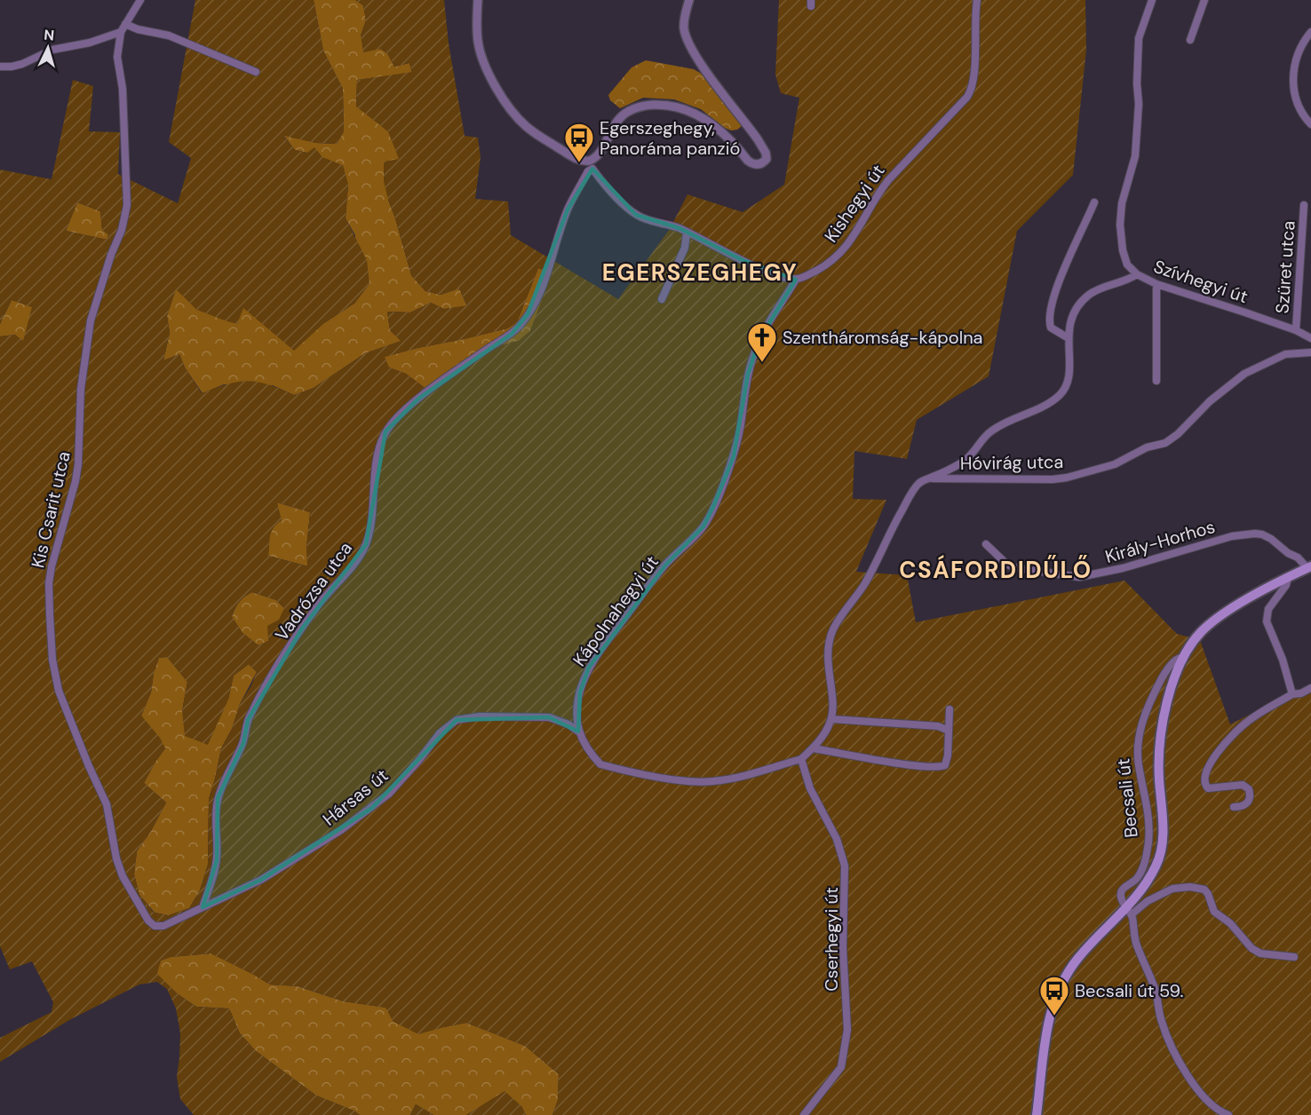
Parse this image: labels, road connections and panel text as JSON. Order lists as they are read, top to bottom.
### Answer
{
  "streets": {
    "main road": ["Becsali út"],
    "street": [
      "Kishegyi út",
      "Szüret utca",
      "Szívhegyi út",
      "Hóvirág utca",
      "Kis Csarit utca",
      "Király-Horhos",
      "Vadrózsa utca",
      "Kápolnahegyi út",
      "Hársas út",
      "Cserhegyi út"
    ]
  },
  "crossings": [
    ["Kishegyi út", "Kápolnahegyi út"],
    ["Szüret utca", "Szívhegyi út"],
    ["Kis Csarit utca", "Vadrózsa utca"],
    ["Kis Csarit utca", "Hársas út"],
    ["Király-Horhos", "Becsali út"],
    ["Vadrózsa utca", "Hársas út"],
    ["Kápolnahegyi út", "Hársas út"],
    ["Kápolnahegyi út", "Cserhegyi út"]
  ],
  "districts": ["EGERSZEGHEGY", "CSÁFORDIDŰLŐ"],
  "places": {
    "bus stop": ["Egerszeghegy, Panoráma panzió", "Becsali út 59."],
    "church": ["Szentháromság-kápolna"]
  },
  "north": "top"
}
